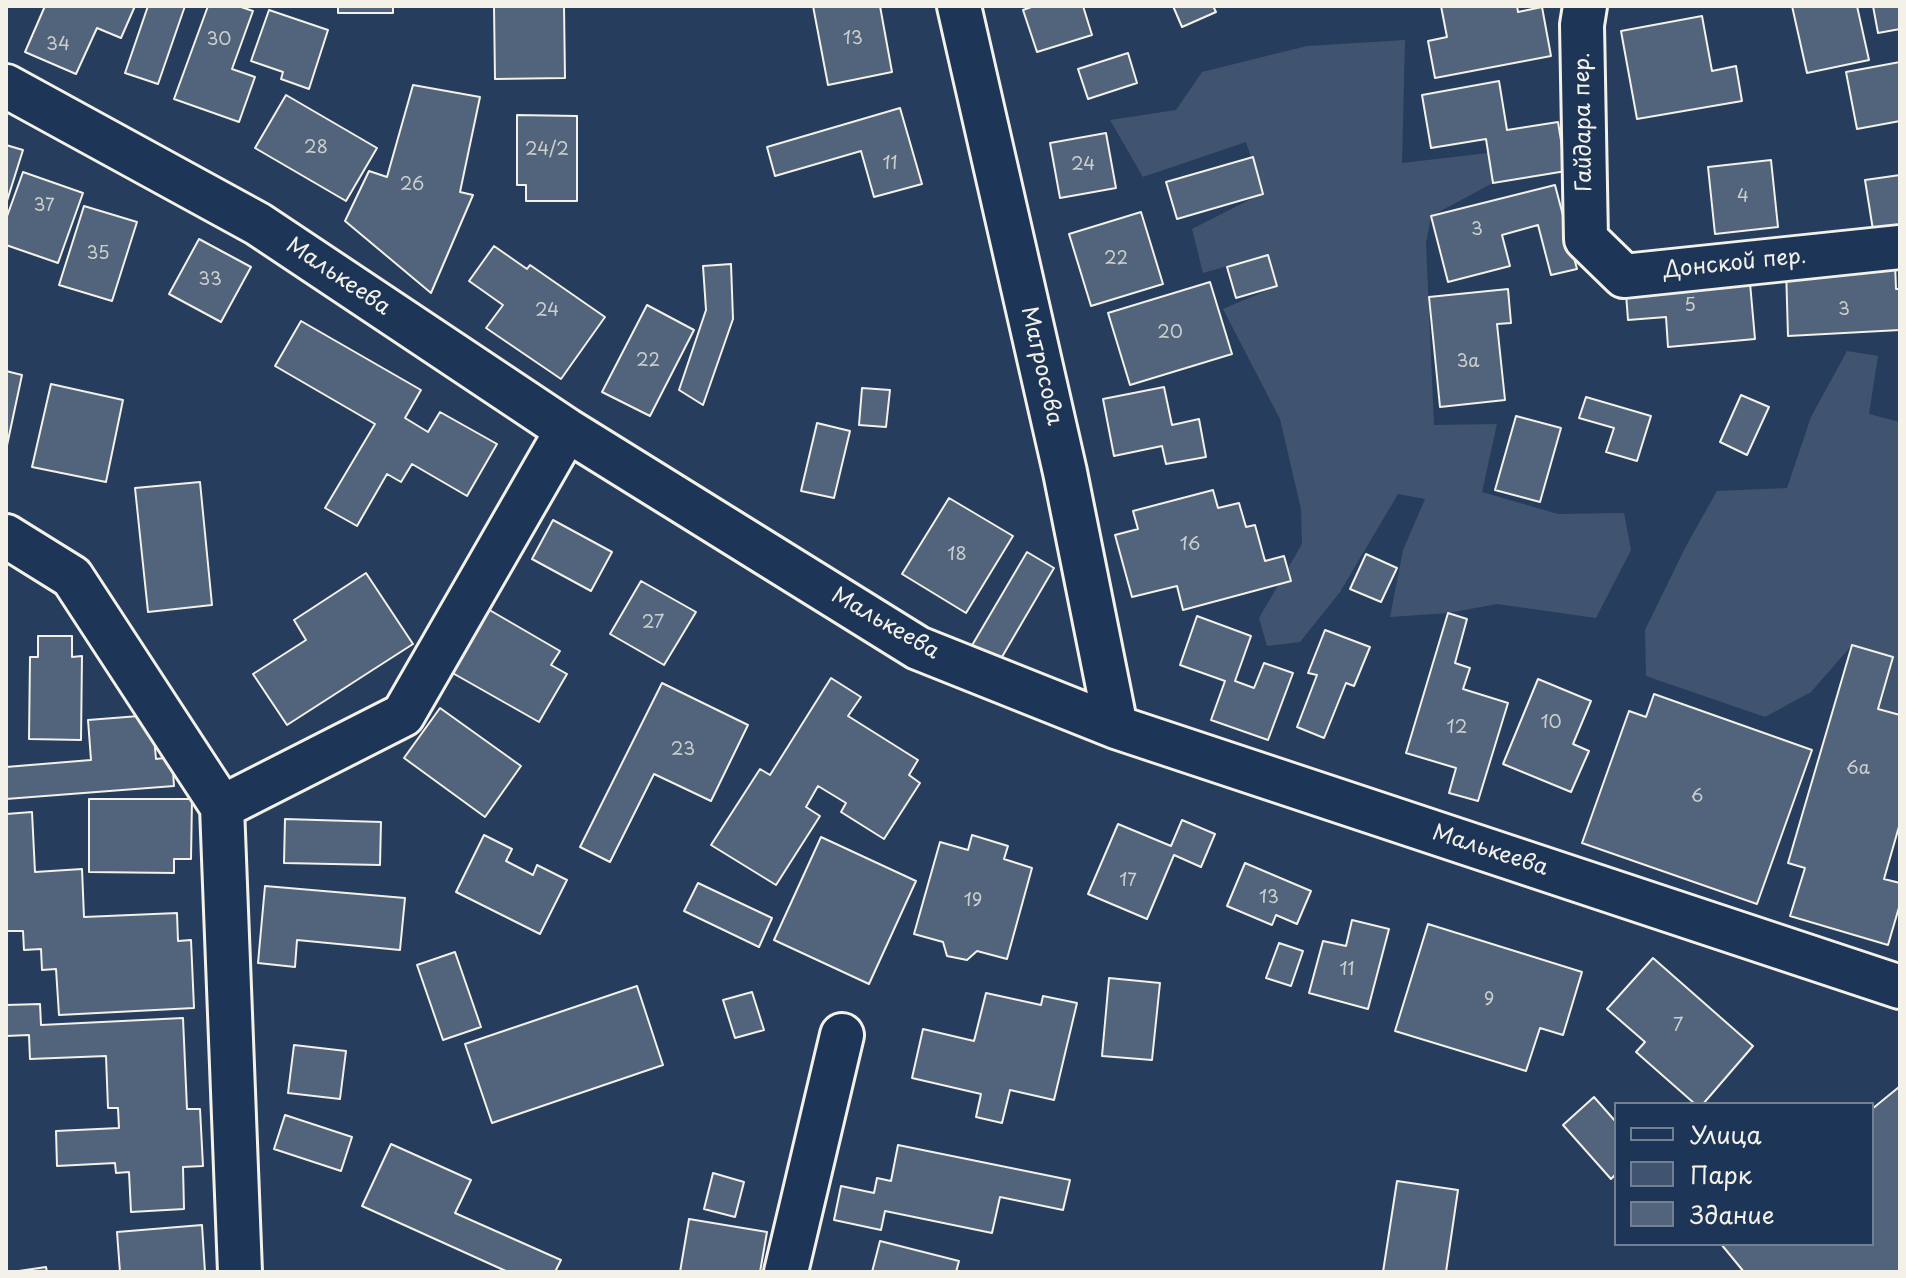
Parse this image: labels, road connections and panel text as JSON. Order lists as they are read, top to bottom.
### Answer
{
  "streets": {
    "street": [
      "Гайдара пер.",
      "Донской пер.",
      "Малькеева",
      "Матросова"
    ]
  },
  "crossings": [
    ["Гайдара пер.", "Донской пер."],
    ["Малькеева", "Матросова"]
  ],
  "house_numbers": [
    "13",
    "30",
    "34",
    "28",
    "24/2",
    "11",
    "24",
    "26",
    "4",
    "37",
    "3",
    "35",
    "22",
    "33",
    "5",
    "3",
    "24",
    "20",
    "22",
    "3а",
    "16",
    "18",
    "27",
    "10",
    "12",
    "23",
    "6а",
    "6",
    "17",
    "13",
    "19",
    "11",
    "9",
    "7"
  ],
  "legend": ["Улица", "Парк", "Здание"]
}
